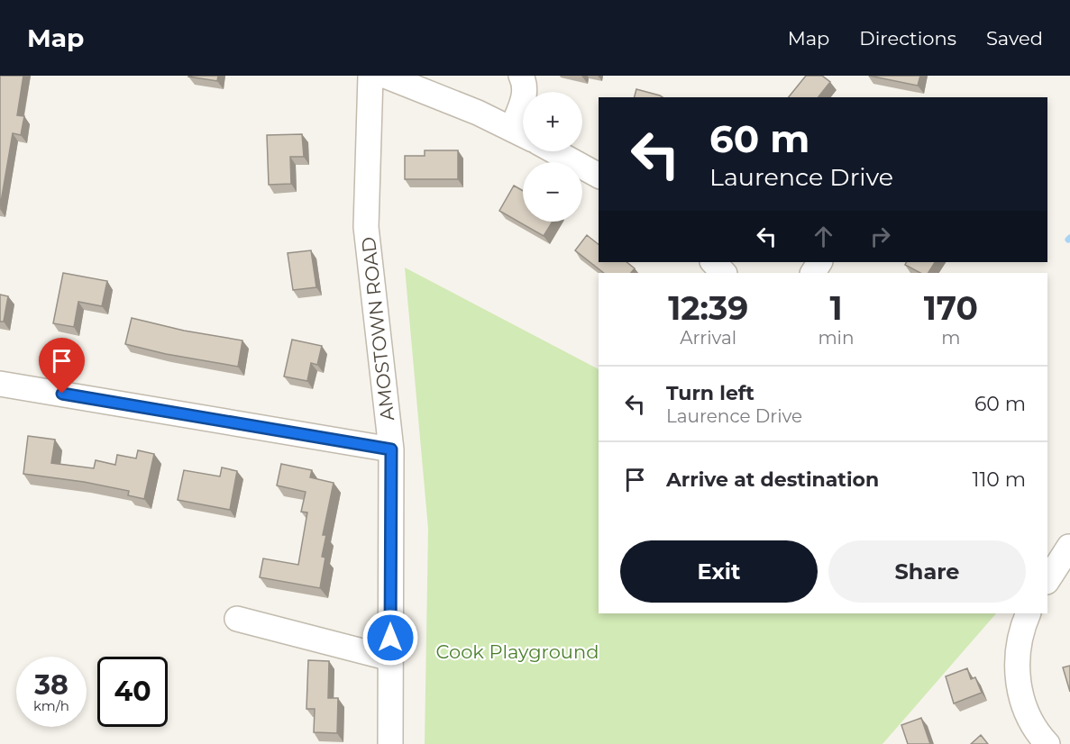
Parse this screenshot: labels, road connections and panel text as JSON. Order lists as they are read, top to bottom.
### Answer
{
  "streets": {
    "street": ["AMOSTOWN ROAD"]
  },
  "parks": ["Cook Playground"],
  "page": {
    "header": "Map",
    "nav": ["Map", "Directions", "Saved"],
    "map_buttons": ["+", "−"],
    "turn": ["60 m", "Laurence Drive"],
    "eta": [
      "12:39",
      "Arrival",
      "1",
      "min",
      "170",
      "m"
    ],
    "list": [
      {
        "name": "Turn left",
        "note": "Laurence Drive",
        "value": "60 m"
      },
      {
        "name": "Arrive at destination",
        "value": "110 m"
      }
    ],
    "buttons": ["Exit", "Share"],
    "speed": "38 km/h",
    "limit": "40"
  }
}
